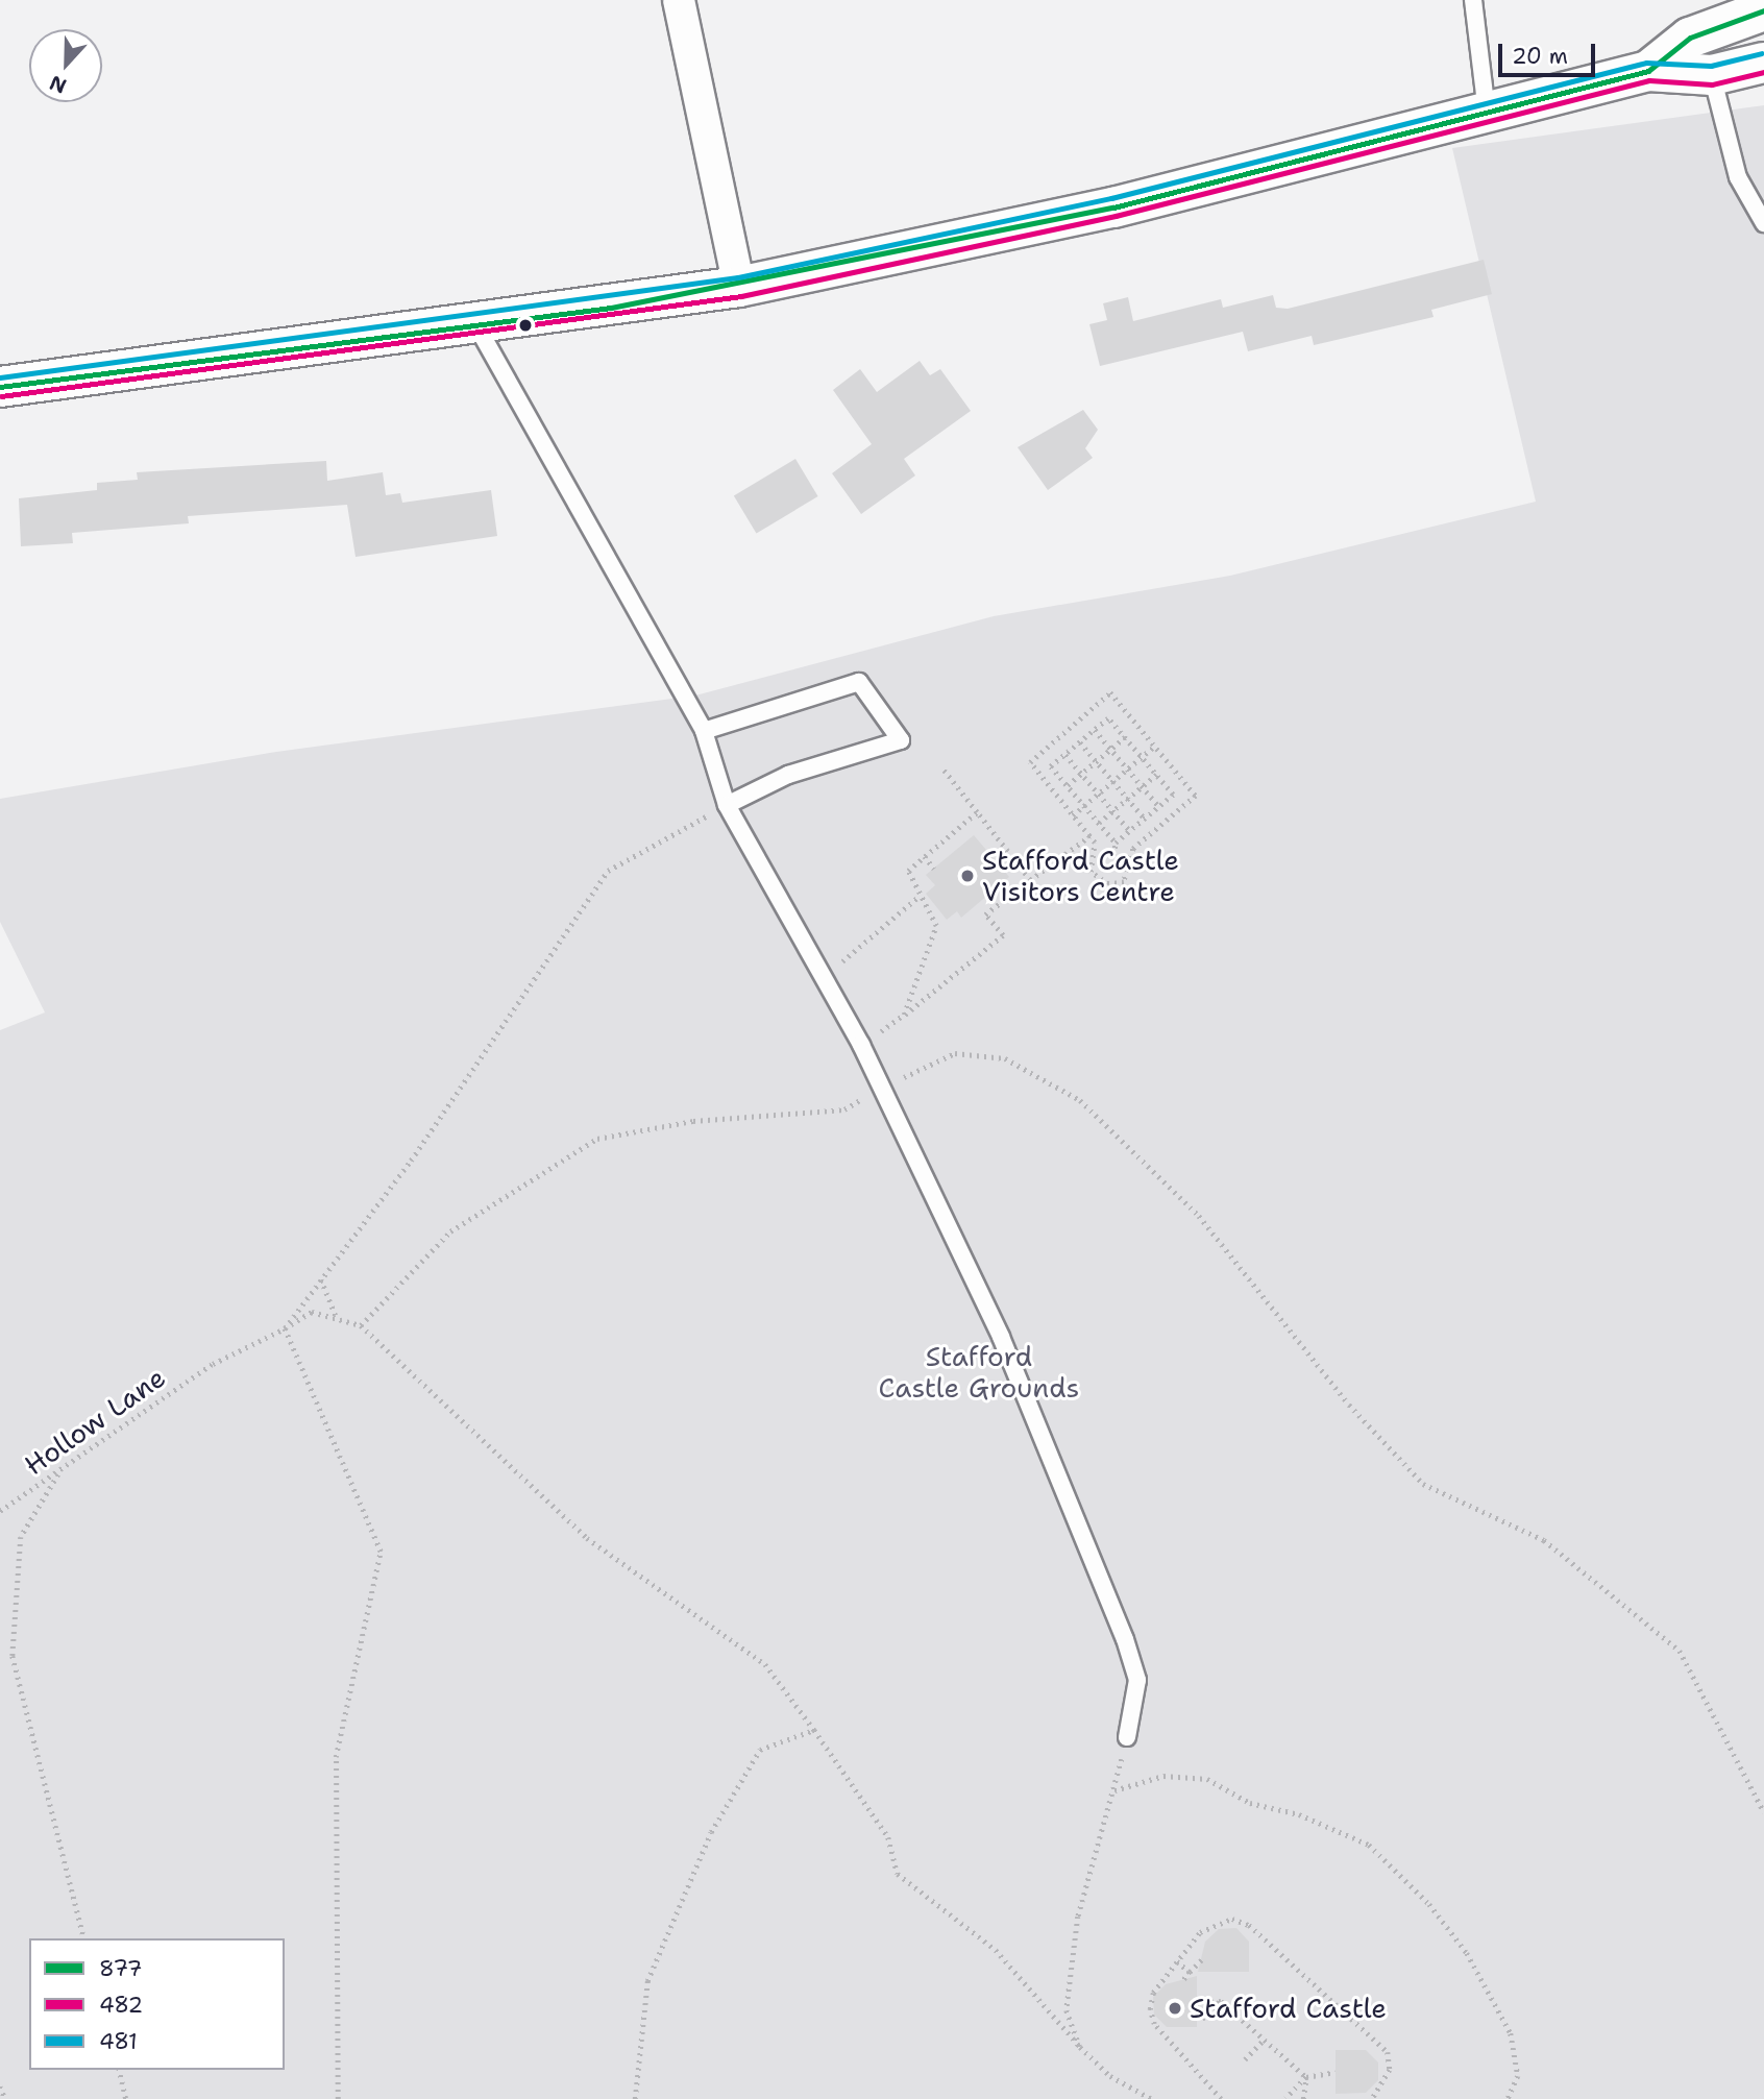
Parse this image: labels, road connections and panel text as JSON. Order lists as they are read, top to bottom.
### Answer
{
  "streets": {
    "path": ["Hollow Lane"]
  },
  "parks": ["Stafford Castle Grounds"],
  "places": ["Stafford Castle Visitors Centre", "Stafford Castle"],
  "lines": ["transit line 877", "transit line 481", "transit line 482"],
  "legend": ["877", "482", "481"],
  "scale_bar": "20 m",
  "north": "bottom"
}
